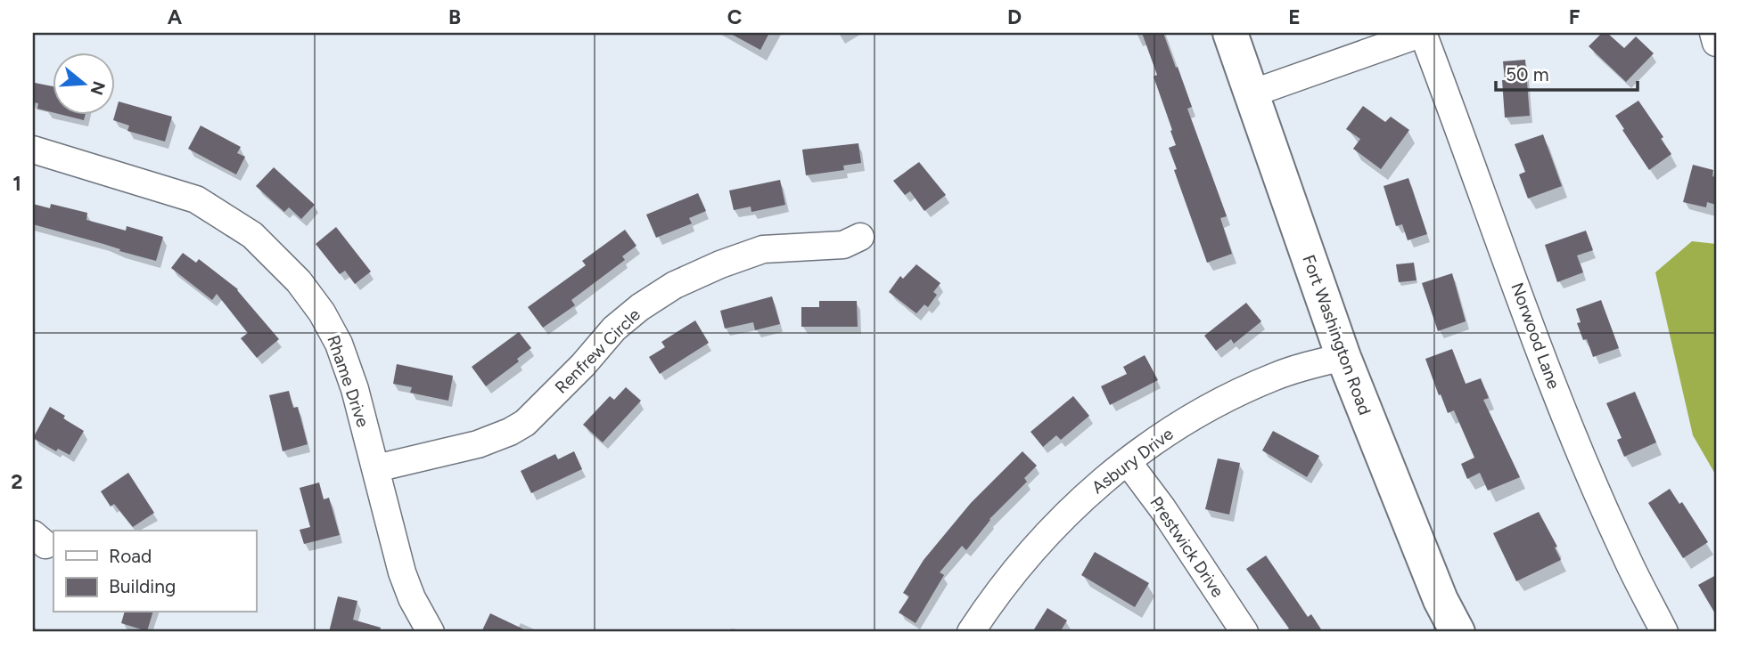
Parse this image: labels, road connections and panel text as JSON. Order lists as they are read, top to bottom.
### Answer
{
  "streets": {
    "main road": ["Fort Washington Road"],
    "street": [
      "Norwood Lane",
      "Renfrew Circle",
      "Rhame Drive",
      "Asbury Drive",
      "Prestwick Drive"
    ]
  },
  "crossings": [
    ["Fort Washington Road", "Asbury Drive"],
    ["Renfrew Circle", "Rhame Drive"],
    ["Asbury Drive", "Prestwick Drive"]
  ],
  "legend": ["Road", "Building"],
  "scale_bar": "50 m",
  "north": "right",
  "grid": {
    "columns": [
      "A",
      "B",
      "C",
      "D",
      "E",
      "F"
    ],
    "rows": ["1", "2"]
  }
}
